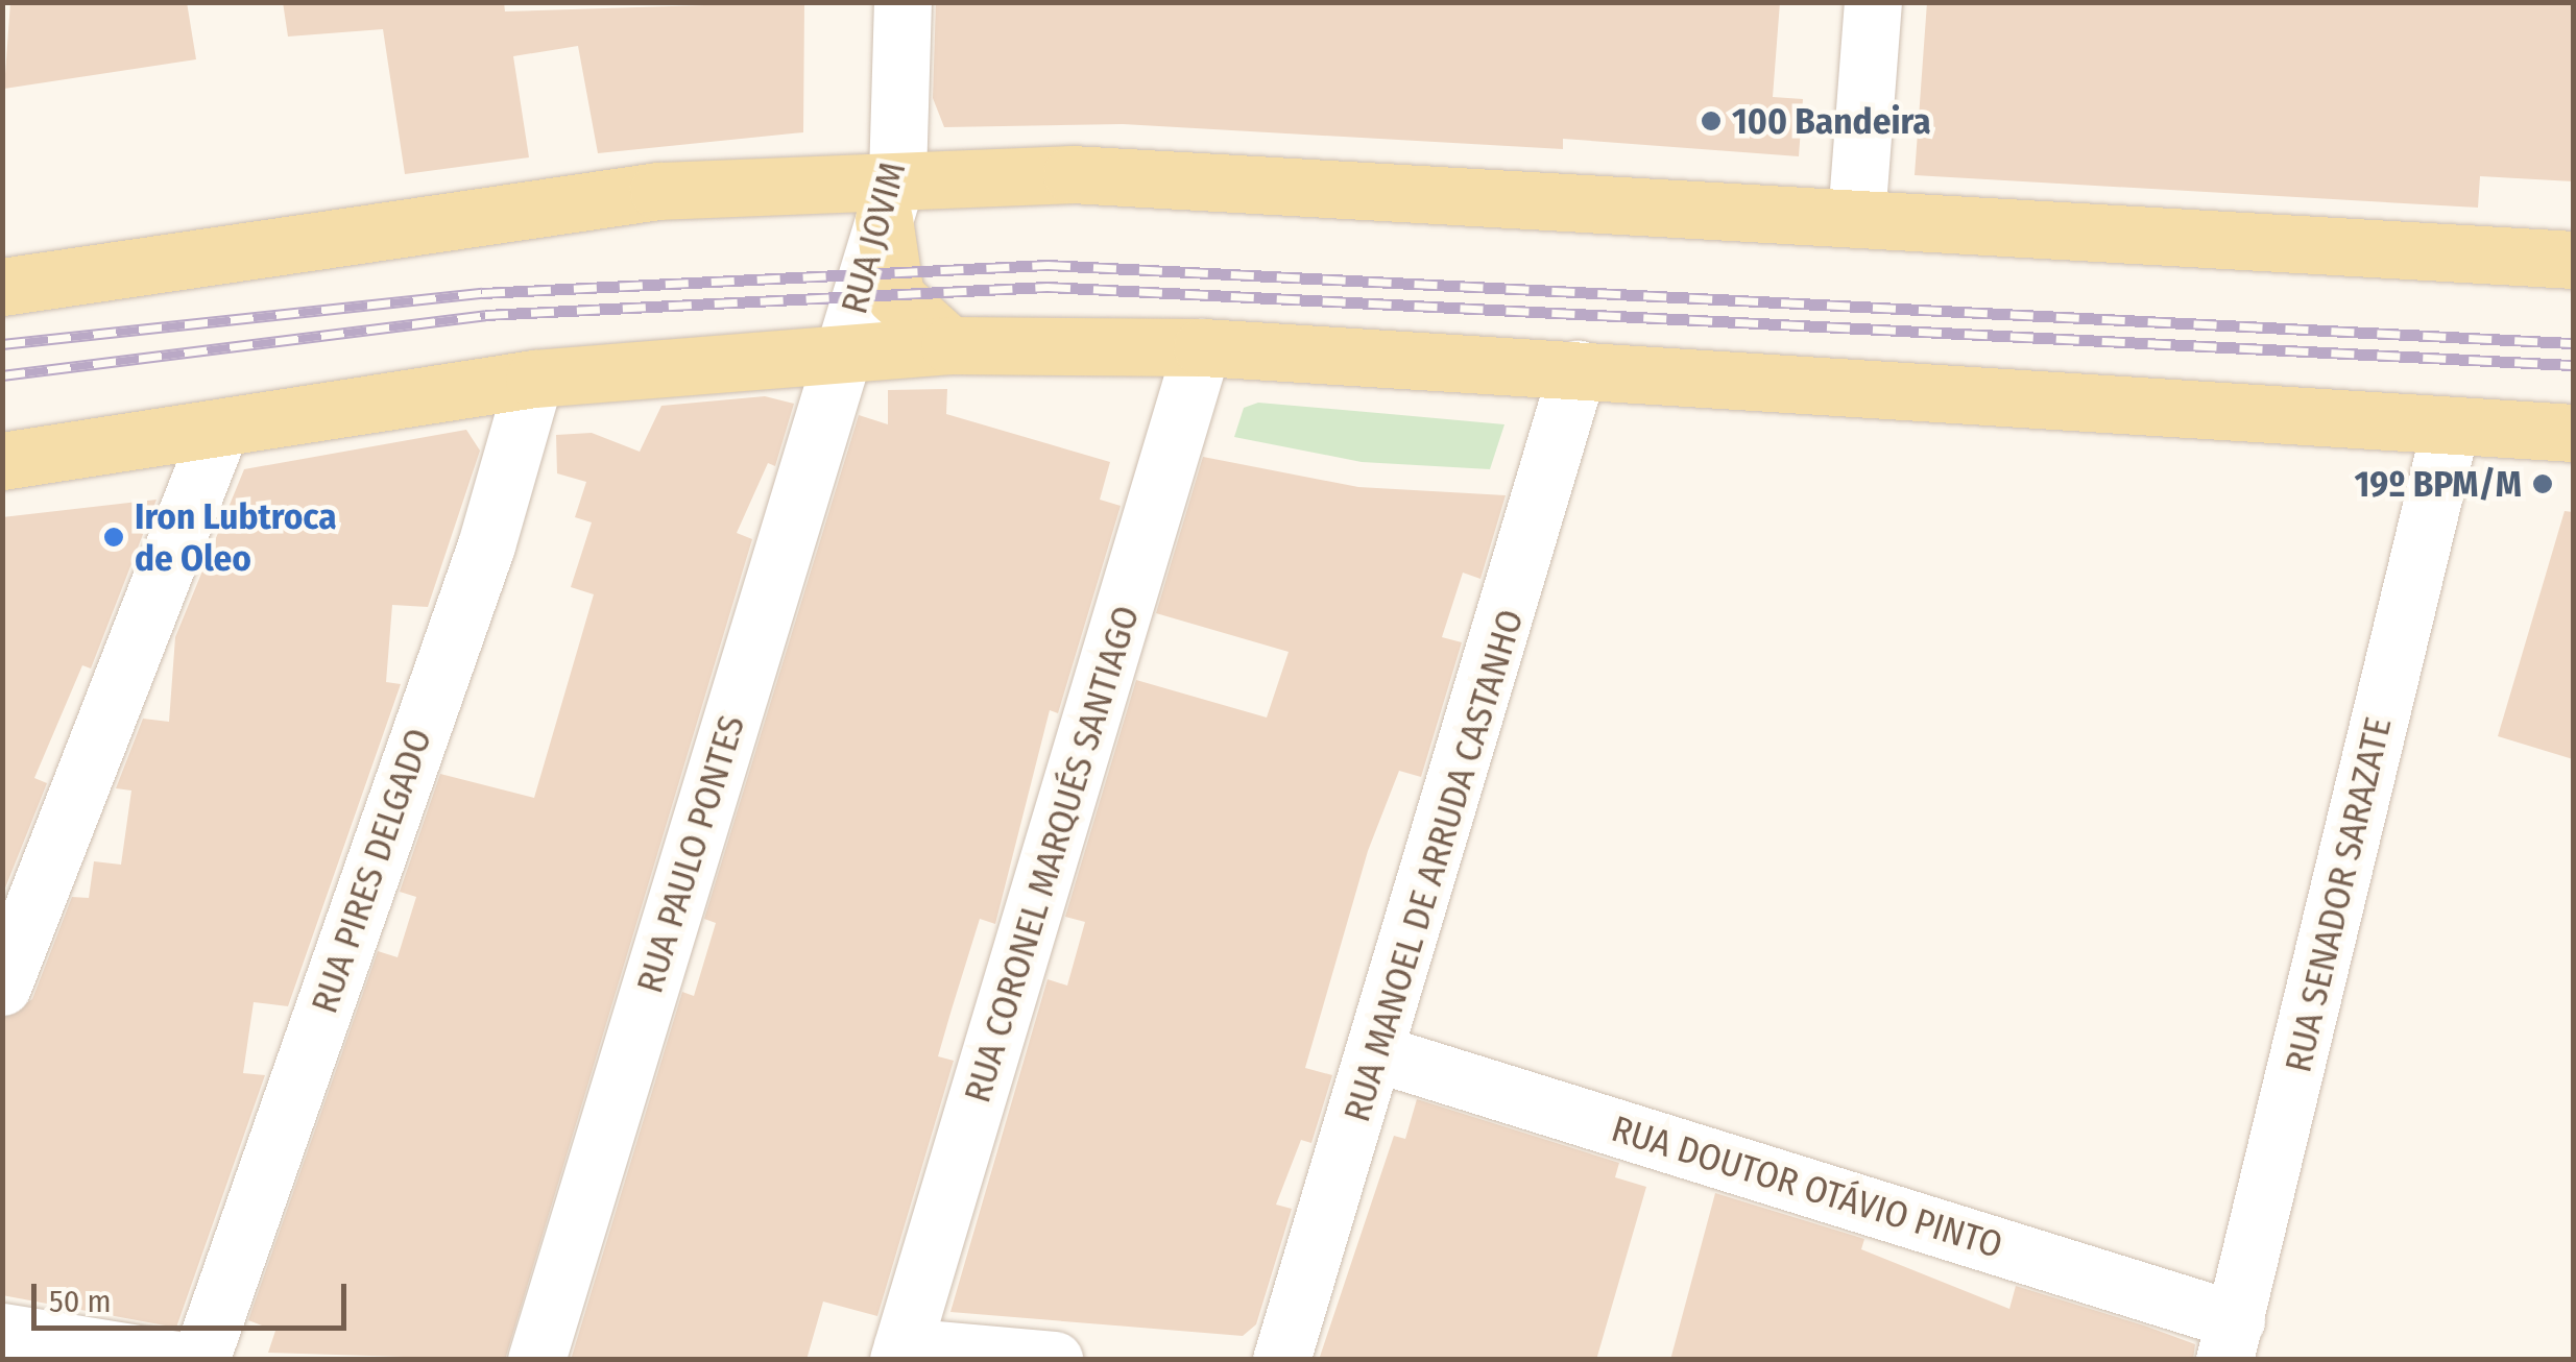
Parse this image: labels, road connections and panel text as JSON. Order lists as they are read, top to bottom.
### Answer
{
  "streets": {
    "street": [
      "RUA JOVIM",
      "RUA PAULO PONTES",
      "RUA CORONEL MARQUÉS SANTIAGO",
      "RUA MANOEL DE ARRUDA CASTANHO",
      "RUA PIRES DELGADO",
      "RUA SENADOR SARAZATE",
      "RUA DOUTOR OTÁVIO PINTO"
    ]
  },
  "crossings": [
    ["RUA JOVIM", "RUA PAULO PONTES"],
    ["RUA MANOEL DE ARRUDA CASTANHO", "RUA DOUTOR OTÁVIO PINTO"],
    ["RUA SENADOR SARAZATE", "RUA DOUTOR OTÁVIO PINTO"]
  ],
  "places": ["100 Bandeira", "19º BPM/M", "Iron Lubtroca de Oleo"],
  "scale_bar": "50 m"
}
